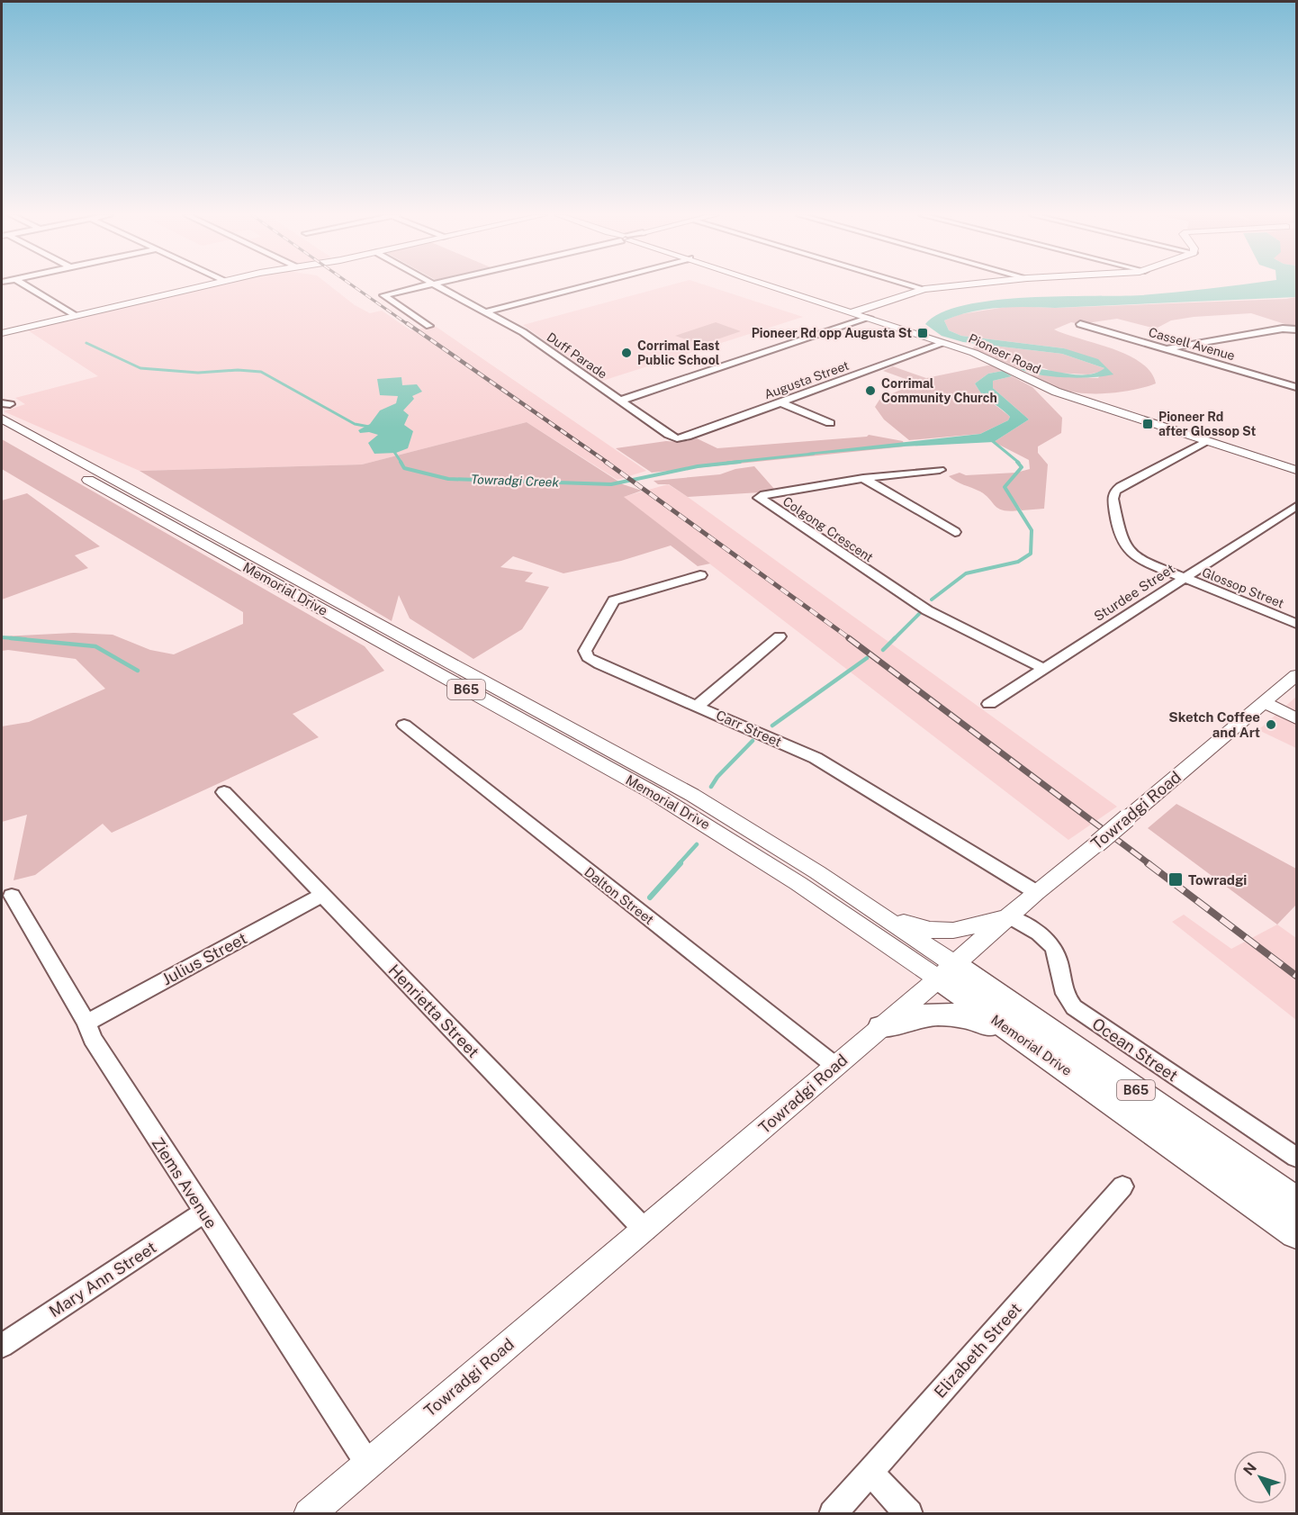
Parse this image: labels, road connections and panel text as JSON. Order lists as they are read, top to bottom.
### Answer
{
  "streets": {
    "highway": ["Memorial Drive", "B65"],
    "main road": ["Pioneer Road", "Towradgi Road"],
    "street": [
      "Cassell Avenue",
      "Duff Parade",
      "Augusta Street",
      "Colgong Crescent",
      "Glossop Street",
      "Sturdee Street",
      "Carr Street",
      "Dalton Street",
      "Julius Street",
      "Henrietta Street",
      "Ocean Street",
      "Ziems Avenue",
      "Mary Ann Street",
      "Elizabeth Street"
    ]
  },
  "crossings": [
    ["Pioneer Road", "Augusta Street"],
    ["Pioneer Road", "Glossop Street"],
    ["Duff Parade", "Augusta Street"],
    ["Colgong Crescent", "Sturdee Street"],
    ["Glossop Street", "Sturdee Street"],
    ["Memorial Drive", "Towradgi Road"],
    ["Carr Street", "Towradgi Road"],
    ["Towradgi Road", "Dalton Street"],
    ["Towradgi Road", "Henrietta Street"],
    ["Towradgi Road", "Ocean Street"],
    ["Towradgi Road", "Ziems Avenue"],
    ["Julius Street", "Henrietta Street"],
    ["Julius Street", "Ziems Avenue"],
    ["Ziems Avenue", "Mary Ann Street"]
  ],
  "water": ["Towradgi Creek"],
  "places": {
    "transit": ["Pioneer Rd opp Augusta St", "Pioneer Rd after Glossop St", "Towradgi"],
    "other": ["Corrimal East Public School", "Corrimal Community Church", "Sketch Coffee and Art"]
  },
  "north": "top left"
}
